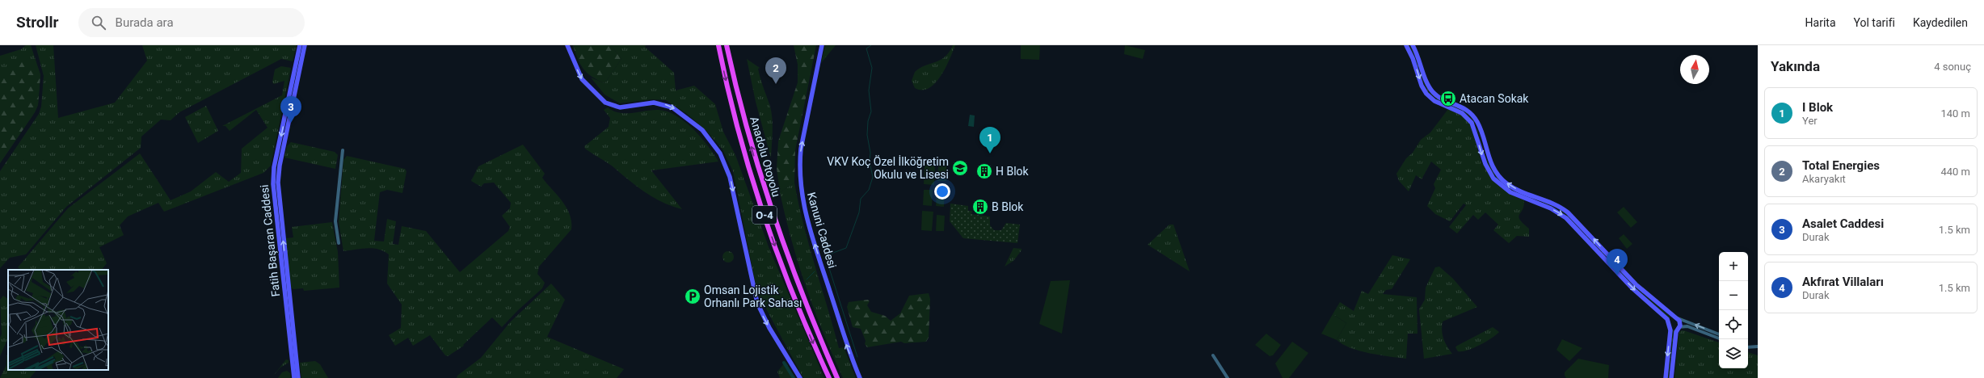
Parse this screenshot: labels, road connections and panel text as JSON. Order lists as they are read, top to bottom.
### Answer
{
  "streets": {
    "highway": ["Anadolu Otoyolu", "O-4"],
    "main road": ["Kanuni Caddesi", "Fatih Başaran Caddesi"]
  },
  "one_way": ["Kanuni Caddesi"],
  "places": {
    "bus stop": ["Atacan Sokak"],
    "school or university": ["VKV Koç Özel İlköğretim Okulu ve Lisesi"],
    "building": ["H Blok", "B Blok"],
    "parking": ["Omsan Lojistik Orhanlı Park Sahası"]
  },
  "north": "top",
  "page": {
    "header": "Strollr",
    "search": "Burada ara",
    "nav": ["Harita", "Yol tarifi", "Kaydedilen"],
    "heading": ["Yakında", "4 sonuç"],
    "pins": [
      "2",
      "3",
      "1",
      "4"
    ],
    "list": [
      {
        "mark": "1",
        "name": "I Blok",
        "note": "Yer",
        "value": "140 m"
      },
      {
        "mark": "2",
        "name": "Total Energies",
        "note": "Akaryakıt",
        "value": "440 m"
      },
      {
        "mark": "3",
        "name": "Asalet Caddesi",
        "note": "Durak",
        "value": "1.5 km"
      },
      {
        "mark": "4",
        "name": "Akfırat Villaları",
        "note": "Durak",
        "value": "1.5 km"
      }
    ],
    "map_buttons": ["+", "−"]
  }
}
